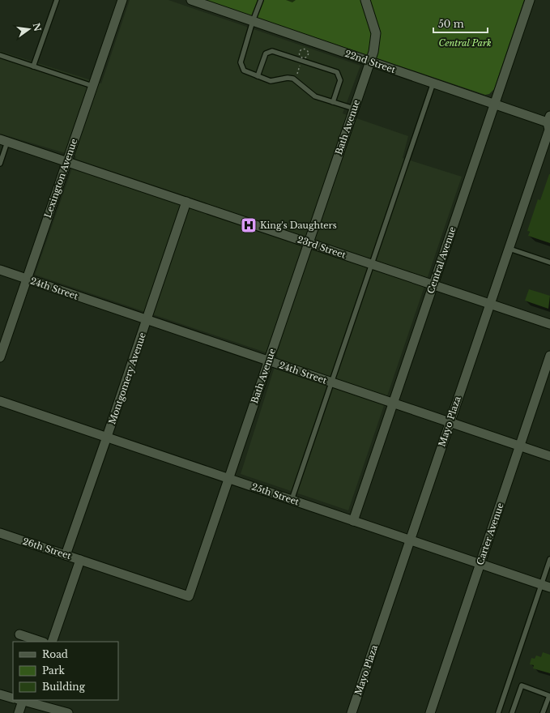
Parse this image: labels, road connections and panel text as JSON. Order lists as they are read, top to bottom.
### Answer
{
  "streets": {
    "street": [
      "22nd Street",
      "Bath Avenue",
      "Lexington Avenue",
      "23rd Street",
      "Central Avenue",
      "24th Street",
      "Montgomery Avenue",
      "Mayo Plaza",
      "25th Street",
      "Carter Avenue",
      "26th Street"
    ]
  },
  "crossings": [
    ["22nd Street", "Bath Avenue"],
    ["22nd Street", "Central Avenue"],
    ["22nd Street", "Mayo Plaza"],
    ["Bath Avenue", "23rd Street"],
    ["Bath Avenue", "24th Street"],
    ["Bath Avenue", "25th Street"],
    ["Bath Avenue", "26th Street"],
    ["Lexington Avenue", "23rd Street"],
    ["Lexington Avenue", "24th Street"],
    ["23rd Street", "Central Avenue"],
    ["23rd Street", "Montgomery Avenue"],
    ["23rd Street", "Mayo Plaza"],
    ["Central Avenue", "24th Street"],
    ["Central Avenue", "25th Street"],
    ["24th Street", "Montgomery Avenue"],
    ["24th Street", "Mayo Plaza"],
    ["24th Street", "Carter Avenue"],
    ["Montgomery Avenue", "25th Street"],
    ["Montgomery Avenue", "26th Street"],
    ["Mayo Plaza", "25th Street"],
    ["25th Street", "Carter Avenue"]
  ],
  "parks": ["Central Park"],
  "places": {
    "hospital": ["King's Daughters"]
  },
  "legend": ["Road", "Park", "Building"],
  "scale_bar": "50 m",
  "north": "right"
}
